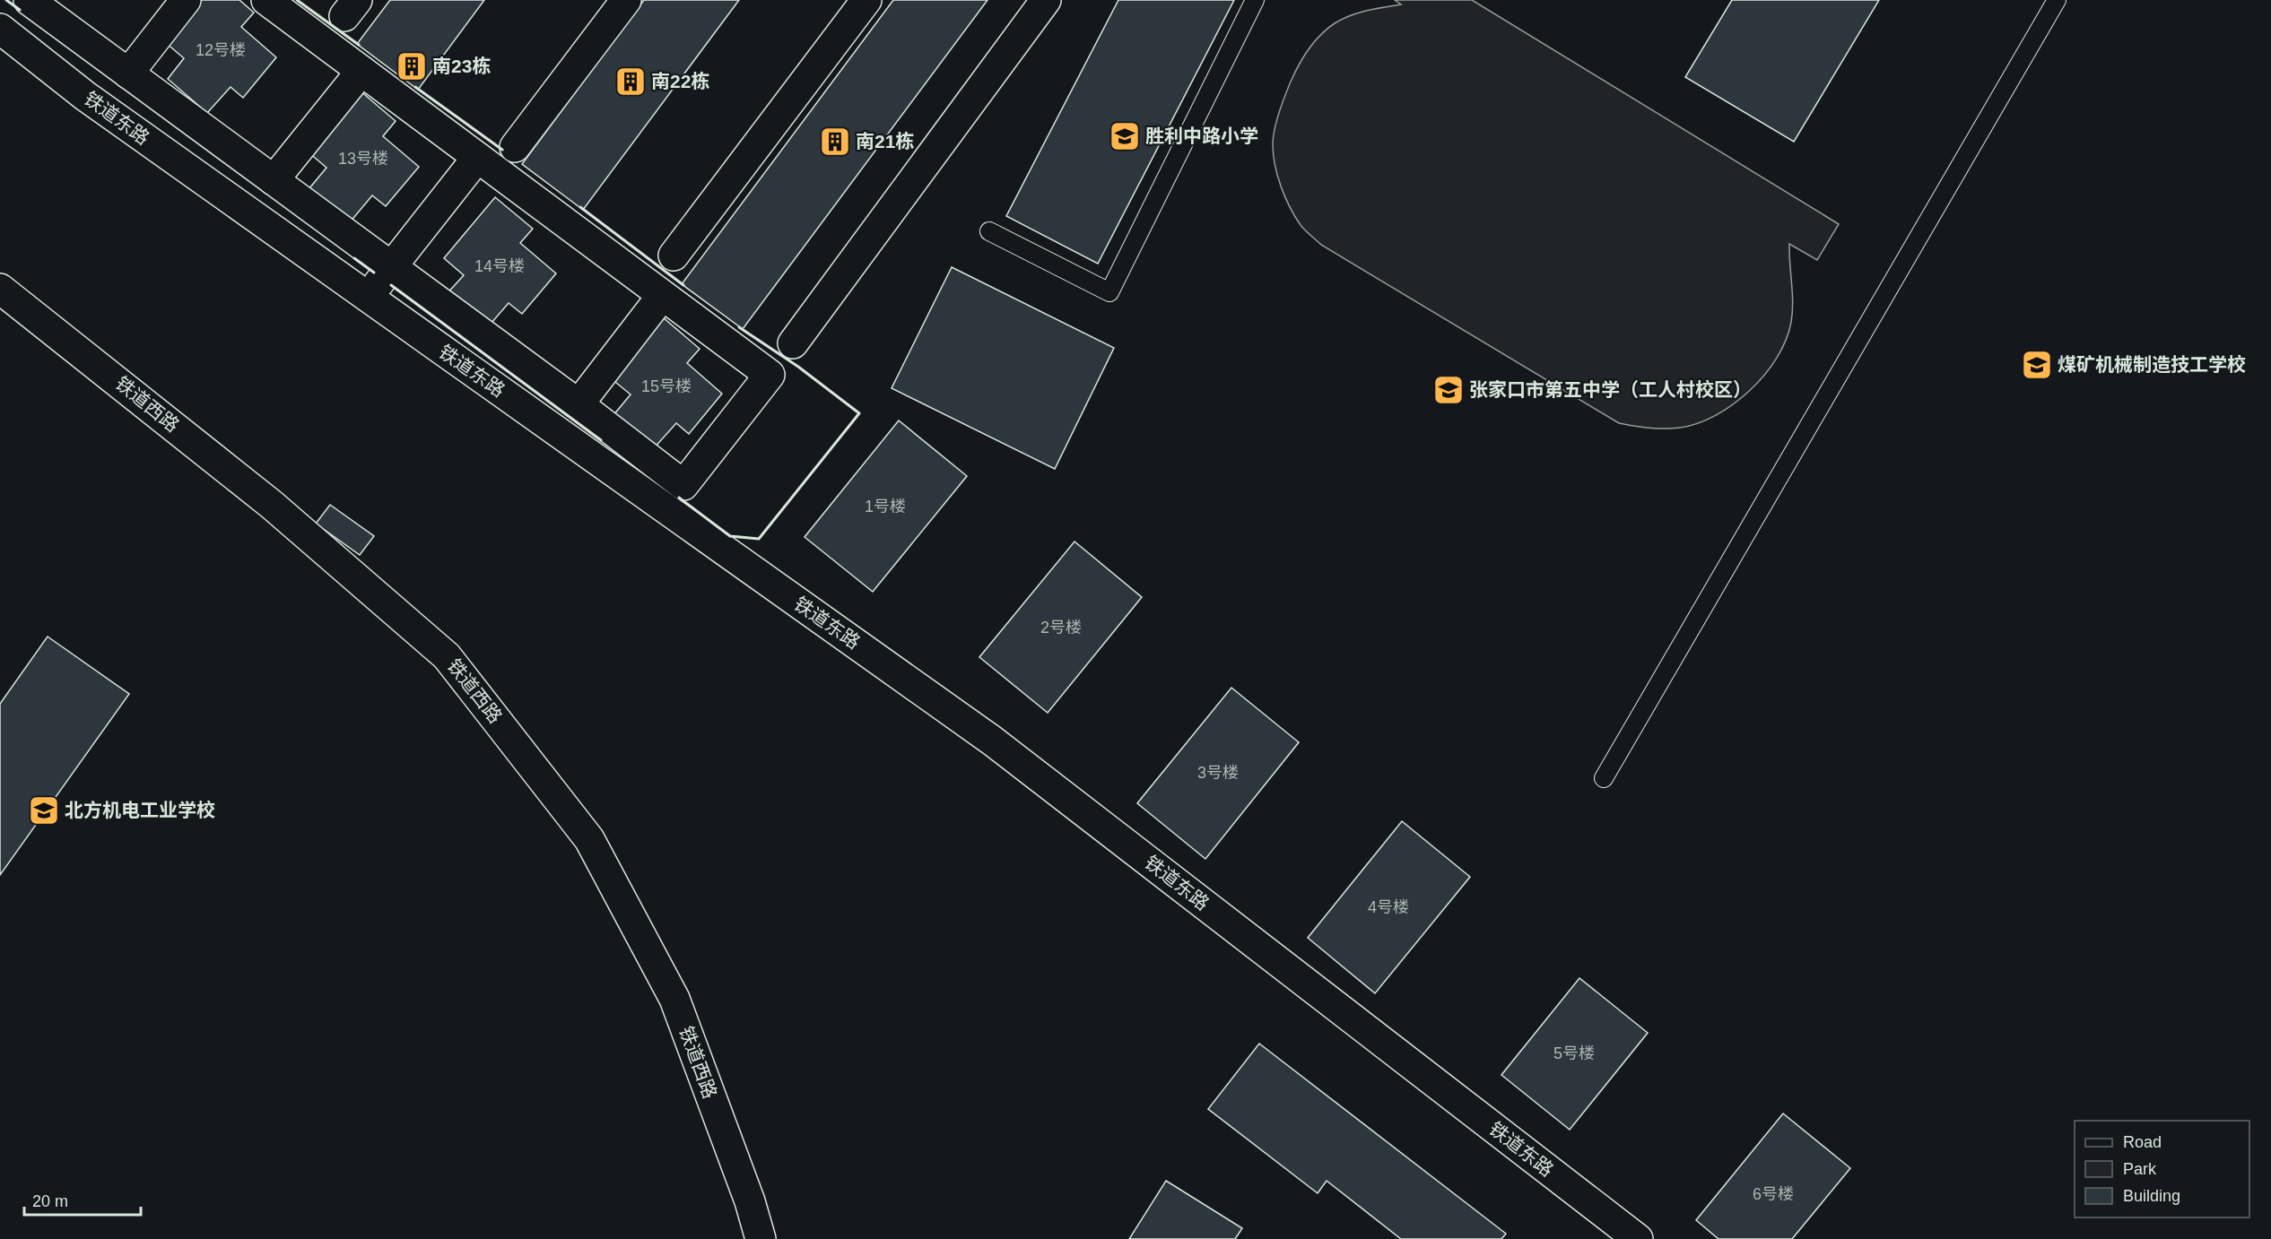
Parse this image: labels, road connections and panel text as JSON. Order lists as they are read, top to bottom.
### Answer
{
  "streets": {
    "street": ["铁道东路", "铁道西路"]
  },
  "places": {
    "building": ["南23栋", "南22栋", "南21栋"],
    "school or university": [
      "胜利中路小学",
      "煤矿机械制造技工学校",
      "张家口市第五中学（工人村校区）",
      "北方机电工业学校"
    ]
  },
  "house_numbers": [
    "12号楼",
    "13号楼",
    "14号楼",
    "15号楼",
    "1号楼",
    "2号楼",
    "3号楼",
    "4号楼",
    "5号楼",
    "6号楼"
  ],
  "legend": ["Road", "Park", "Building"],
  "scale_bar": "20 m"
}
